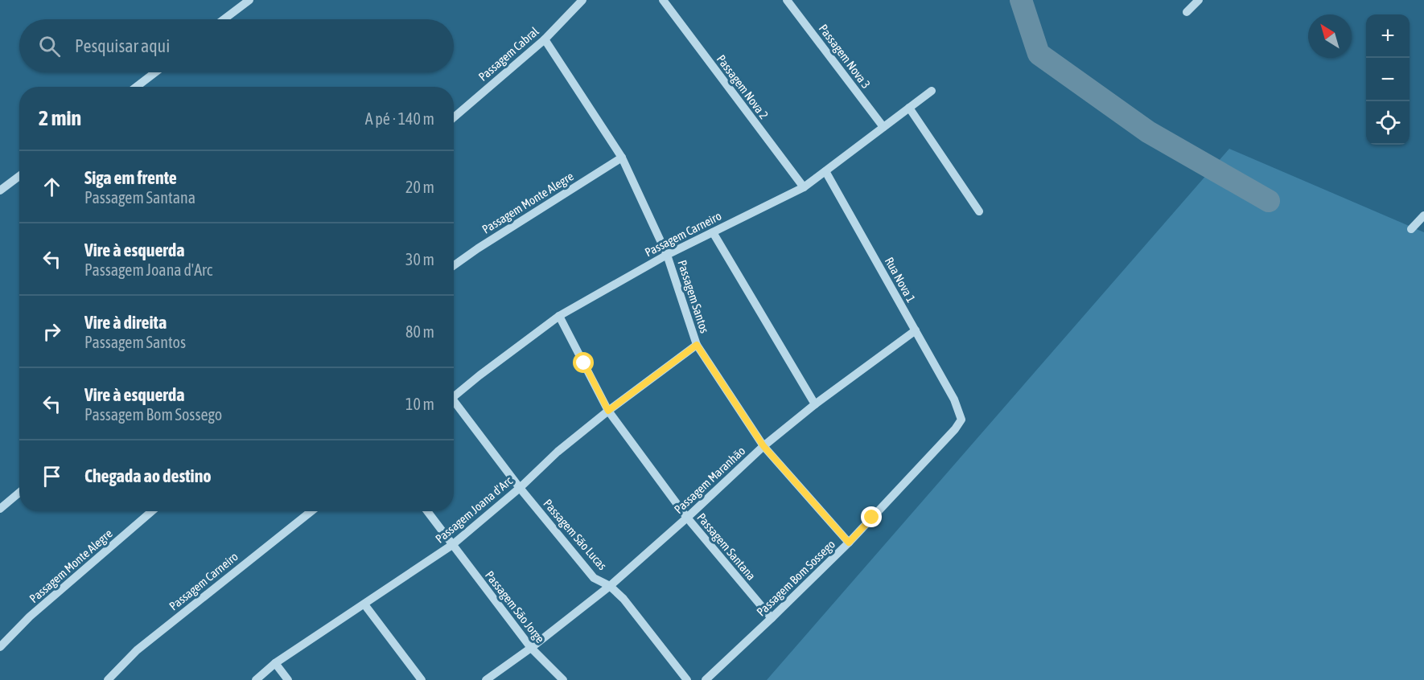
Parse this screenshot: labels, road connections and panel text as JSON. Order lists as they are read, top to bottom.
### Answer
{
  "streets": {
    "street": [
      "Passagem Cabral",
      "Passagem Nova 3",
      "Passagem Nova 2",
      "Passagem Monte Alegre",
      "Passagem Carneiro",
      "Rua Nova 1",
      "Passagem Santos",
      "Passagem Maranhão",
      "Passagem Joana d'Arc",
      "Passagem São Lucas",
      "Passagem Santana",
      "Passagem Bom Sossego",
      "Passagem São Jorge"
    ]
  },
  "crossings": [
    ["Passagem Cabral", "Passagem Santos"],
    ["Passagem Nova 3", "Passagem Carneiro"],
    ["Passagem Nova 2", "Passagem Carneiro"],
    ["Passagem Monte Alegre", "Passagem Santos"],
    ["Passagem Carneiro", "Rua Nova 1"],
    ["Passagem Carneiro", "Passagem Santos"],
    ["Passagem Carneiro", "Passagem Santana"],
    ["Rua Nova 1", "Passagem Maranhão"],
    ["Rua Nova 1", "Passagem Bom Sossego"],
    ["Passagem Santos", "Passagem Maranhão"],
    ["Passagem Santos", "Passagem Joana d'Arc"],
    ["Passagem Santos", "Passagem Bom Sossego"],
    ["Passagem Maranhão", "Passagem São Lucas"],
    ["Passagem Maranhão", "Passagem Santana"],
    ["Passagem Maranhão", "Passagem São Jorge"],
    ["Passagem Joana d'Arc", "Passagem São Lucas"],
    ["Passagem Joana d'Arc", "Passagem Santana"],
    ["Passagem Joana d'Arc", "Passagem São Jorge"],
    ["Passagem Santana", "Passagem Bom Sossego"]
  ],
  "north": "top left",
  "page": {
    "map_buttons": ["+", "−"],
    "search": "Pesquisar aqui",
    "heading": ["2 min", "A pé · 140 m"],
    "list": [
      ["Siga em frente", "Passagem Santana", "20 m"],
      ["Vire à esquerda", "Passagem Joana d'Arc", "30 m"],
      ["Vire à direita", "Passagem Santos", "80 m"],
      ["Vire à esquerda", "Passagem Bom Sossego", "10 m"],
      "Chegada ao destino"
    ]
  }
}
